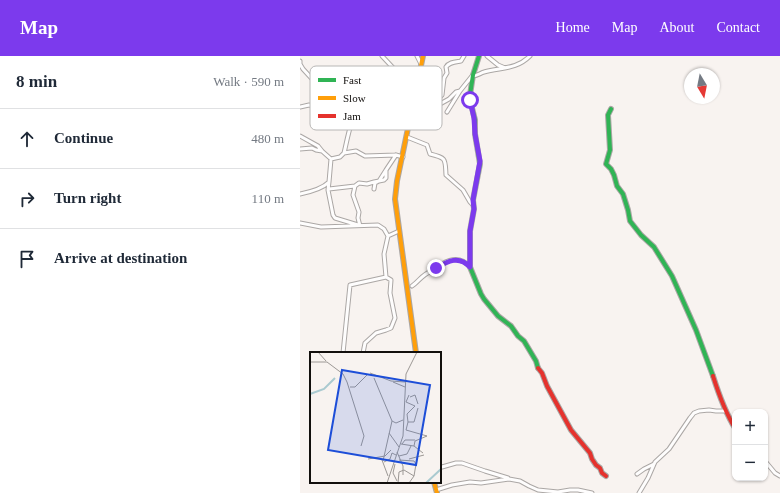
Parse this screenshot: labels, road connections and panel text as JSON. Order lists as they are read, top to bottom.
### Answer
{
  "legend": ["Fast", "Slow", "Jam"],
  "north": "bottom",
  "page": {
    "header": "Map",
    "nav": [
      "Home",
      "Map",
      "About",
      "Contact"
    ],
    "heading": ["8 min", "Walk · 590 m"],
    "list": [
      ["Continue", "480 m"],
      ["Turn right", "110 m"],
      "Arrive at destination"
    ],
    "map_buttons": ["+", "−"]
  }
}
